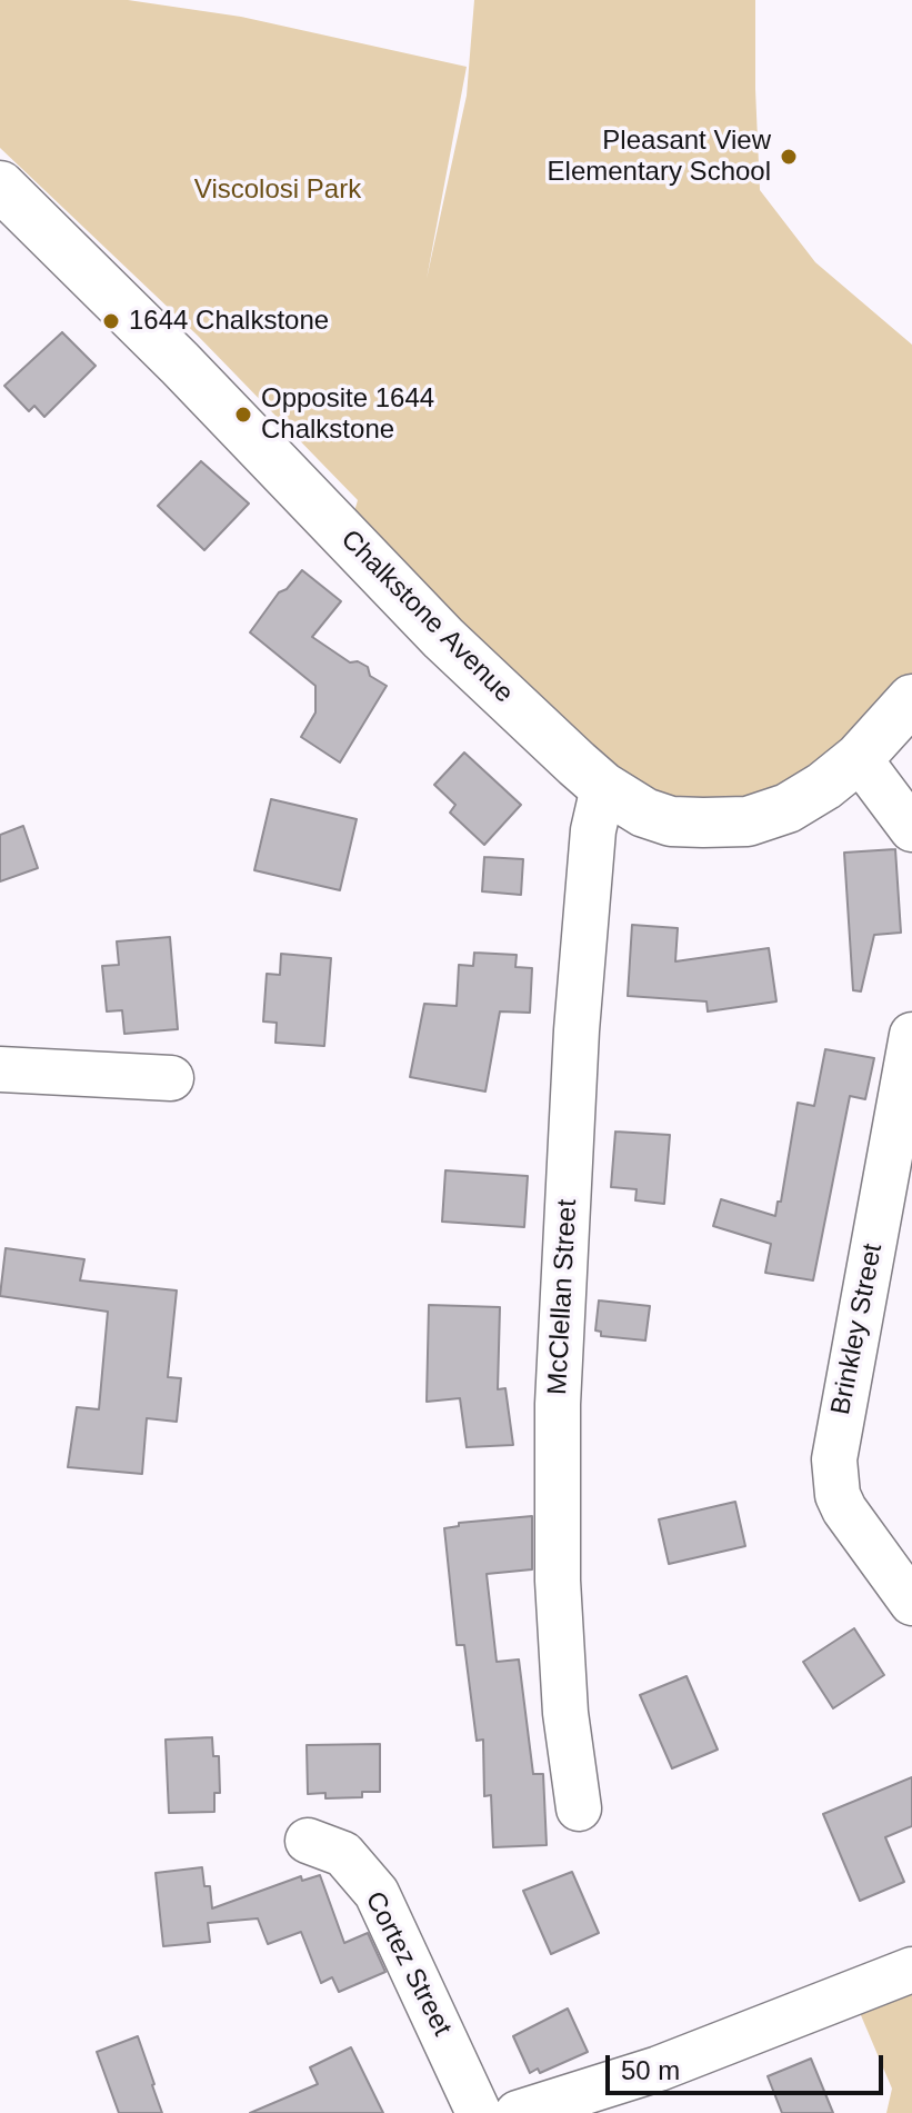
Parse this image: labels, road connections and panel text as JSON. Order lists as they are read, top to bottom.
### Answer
{
  "streets": {
    "main road": ["Chalkstone Avenue"],
    "street": ["McClellan Street", "Brinkley Street", "Cortez Street"]
  },
  "crossings": [
    ["Chalkstone Avenue", "McClellan Street"]
  ],
  "parks": ["Viscolosi Park"],
  "places": ["Pleasant View Elementary School", "1644 Chalkstone", "Opposite 1644 Chalkstone"],
  "scale_bar": "50 m"
}
